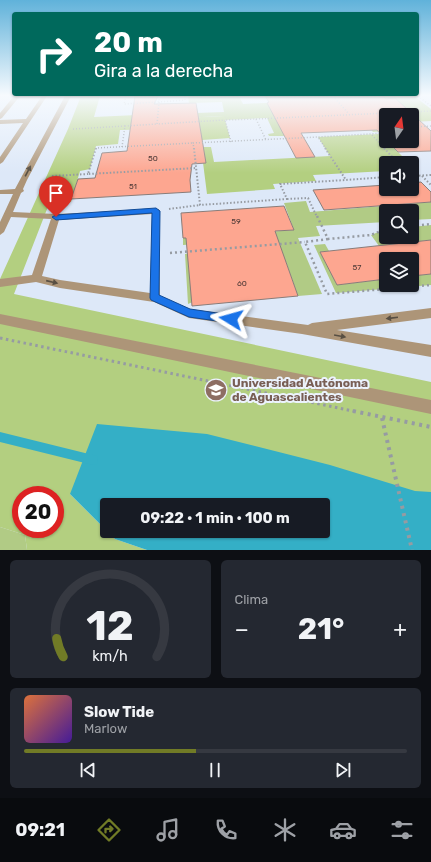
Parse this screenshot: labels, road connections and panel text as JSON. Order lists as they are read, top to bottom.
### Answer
{
  "places": {
    "school or university": ["Universidad Autónoma de Aguascalientes"]
  },
  "house_numbers": [
    "50",
    "51",
    "59",
    "57",
    "60"
  ],
  "north": "top",
  "page": {
    "turn": ["20 m", "Gira a la derecha"],
    "limit": "20",
    "trip": "09:22 · 1 min · 100 m",
    "tile": "Clima",
    "heat": ["−", "21°", "+"],
    "song": ["Slow Tide", "Marlow"],
    "tabs": "09:21",
    "gauge": ["12", "km/h"]
  }
}
